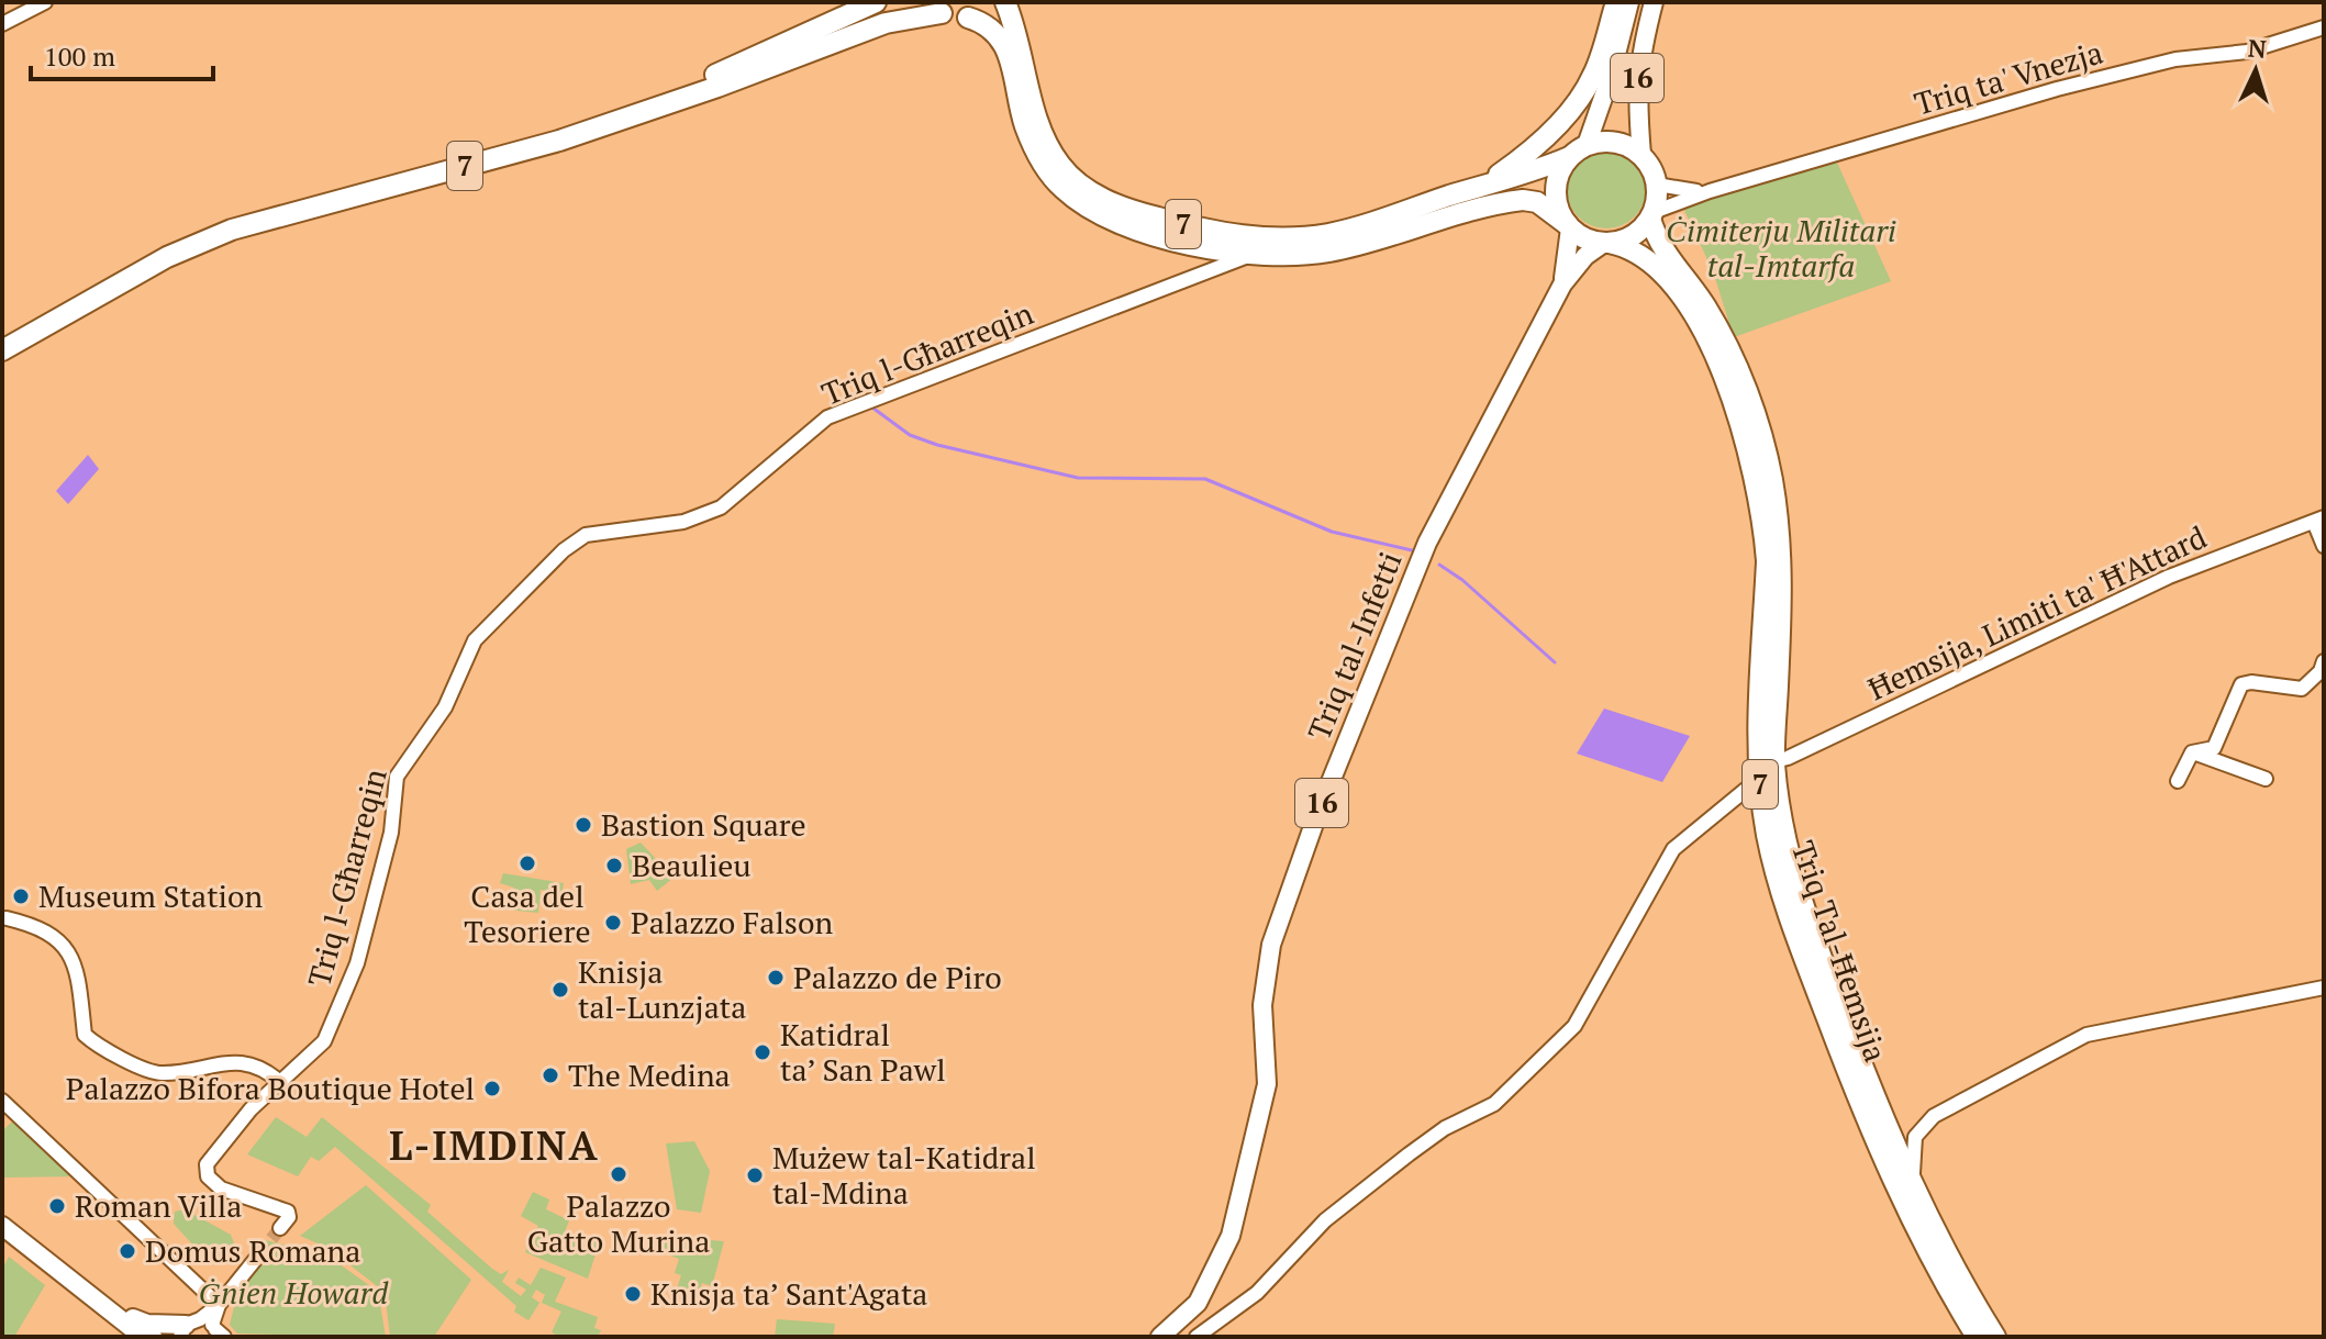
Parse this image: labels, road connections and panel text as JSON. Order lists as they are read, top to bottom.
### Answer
{
  "streets": {
    "highway": ["7", "Triq Tal-Ħemsija"],
    "main road": ["16", "Triq tal-Infetti"],
    "street": ["Triq ta' Vnezja", "Triq l-Għarreqin", "Ħemsija, Limiti ta' Ħ'Attard"]
  },
  "crossings": [
    ["16", "Triq ta' Vnezja"],
    ["16", "7"],
    ["16", "Triq tal-Infetti"],
    ["16", "Triq Tal-Ħemsija"],
    ["Triq ta' Vnezja", "7"],
    ["Triq ta' Vnezja", "Triq tal-Infetti"],
    ["Triq ta' Vnezja", "Triq Tal-Ħemsija"],
    ["7", "Triq l-Għarreqin"],
    ["7", "Triq tal-Infetti"],
    ["7", "Triq Tal-Ħemsija"],
    ["Ħemsija, Limiti ta' Ħ'Attard", "Triq Tal-Ħemsija"],
    ["Triq tal-Infetti", "Triq Tal-Ħemsija"]
  ],
  "districts": ["L-IMDINA"],
  "parks": ["Ċimiterju Militari tal-Imtarfa", "Ġnien Howard"],
  "places": [
    "Bastion Square",
    "Casa del Tesoriere",
    "Beaulieu",
    "Museum Station",
    "Palazzo Falson",
    "Palazzo de Piro",
    "Knisja tal-Lunzjata",
    "Katidral ta’ San Pawl",
    "The Medina",
    "Palazzo Bifora Boutique Hotel",
    "Palazzo Gatto Murina",
    "Mużew tal-Katidral tal-Mdina",
    "Roman Villa",
    "Domus Romana",
    "Knisja ta’ Sant'Agata"
  ],
  "scale_bar": "100 m",
  "north": "top"
}
